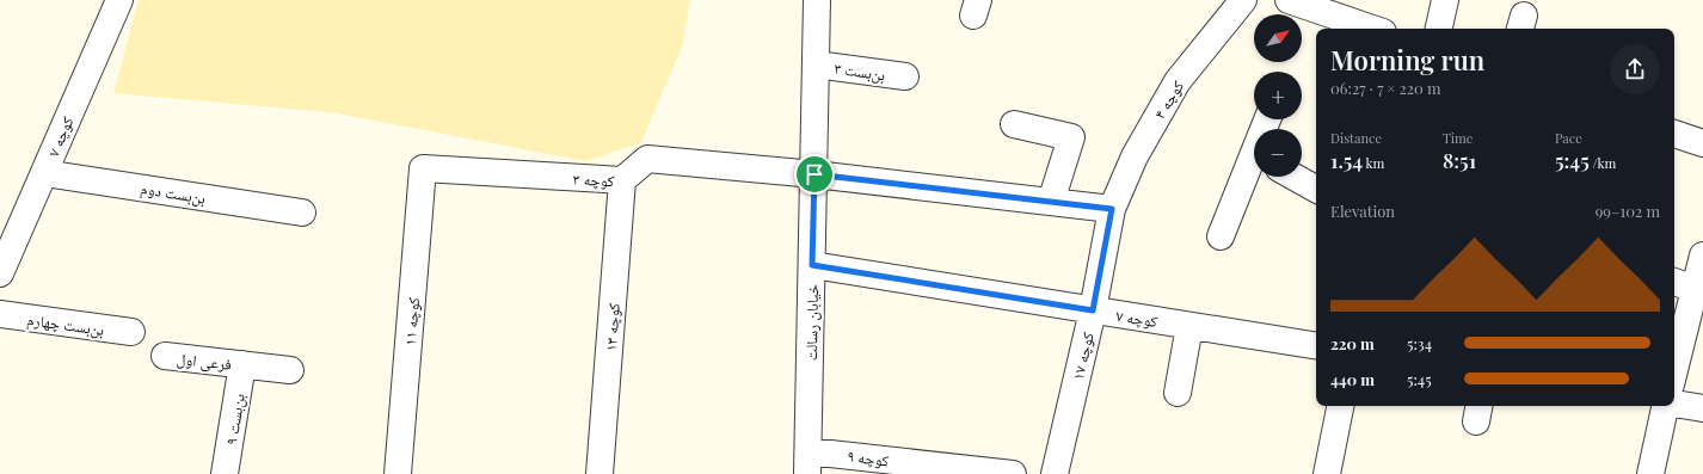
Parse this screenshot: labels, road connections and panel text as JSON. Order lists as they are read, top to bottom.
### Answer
{
  "streets": {
    "street": [
      "بن‌بست ۳",
      "کوچه ۴",
      "کوچه ۷",
      "کوچه ۳",
      "بن‌بست دوم",
      "کوچه ۱۱",
      "خیابان رسالت",
      "بن‌بست چهارم",
      "کوچه ۱۳",
      "کوچه ۱۷",
      "فرعی اول",
      "بن‌بست ۹",
      "کوچه ۹"
    ]
  },
  "crossings": [
    ["بن‌بست ۳", "خیابان رسالت"],
    ["کوچه ۴", "کوچه ۳"],
    ["کوچه ۴", "کوچه ۱۷"],
    ["کوچه ۷", "بن‌بست دوم"],
    ["کوچه ۷", "خیابان رسالت"],
    ["کوچه ۷", "کوچه ۱۷"],
    ["کوچه ۳", "کوچه ۱۱"],
    ["کوچه ۳", "خیابان رسالت"],
    ["کوچه ۳", "کوچه ۱۳"],
    ["کوچه ۳", "کوچه ۱۷"],
    ["خیابان رسالت", "کوچه ۹"],
    ["فرعی اول", "بن‌بست ۹"]
  ],
  "north": "top right",
  "page": {
    "map_buttons": ["+", "−"],
    "heading": ["Morning run", "06:27 · 7 × 220 m"],
    "stats": [
      ["Distance", "1.54 km"],
      ["Time", "8:51"],
      ["Pace", "5:45 /km"]
    ],
    "chart": ["Elevation", "99–102 m"],
    "list": [
      {
        "name": "220 m",
        "note": "5:34"
      },
      {
        "name": "440 m",
        "note": "5:45"
      }
    ]
  }
}
